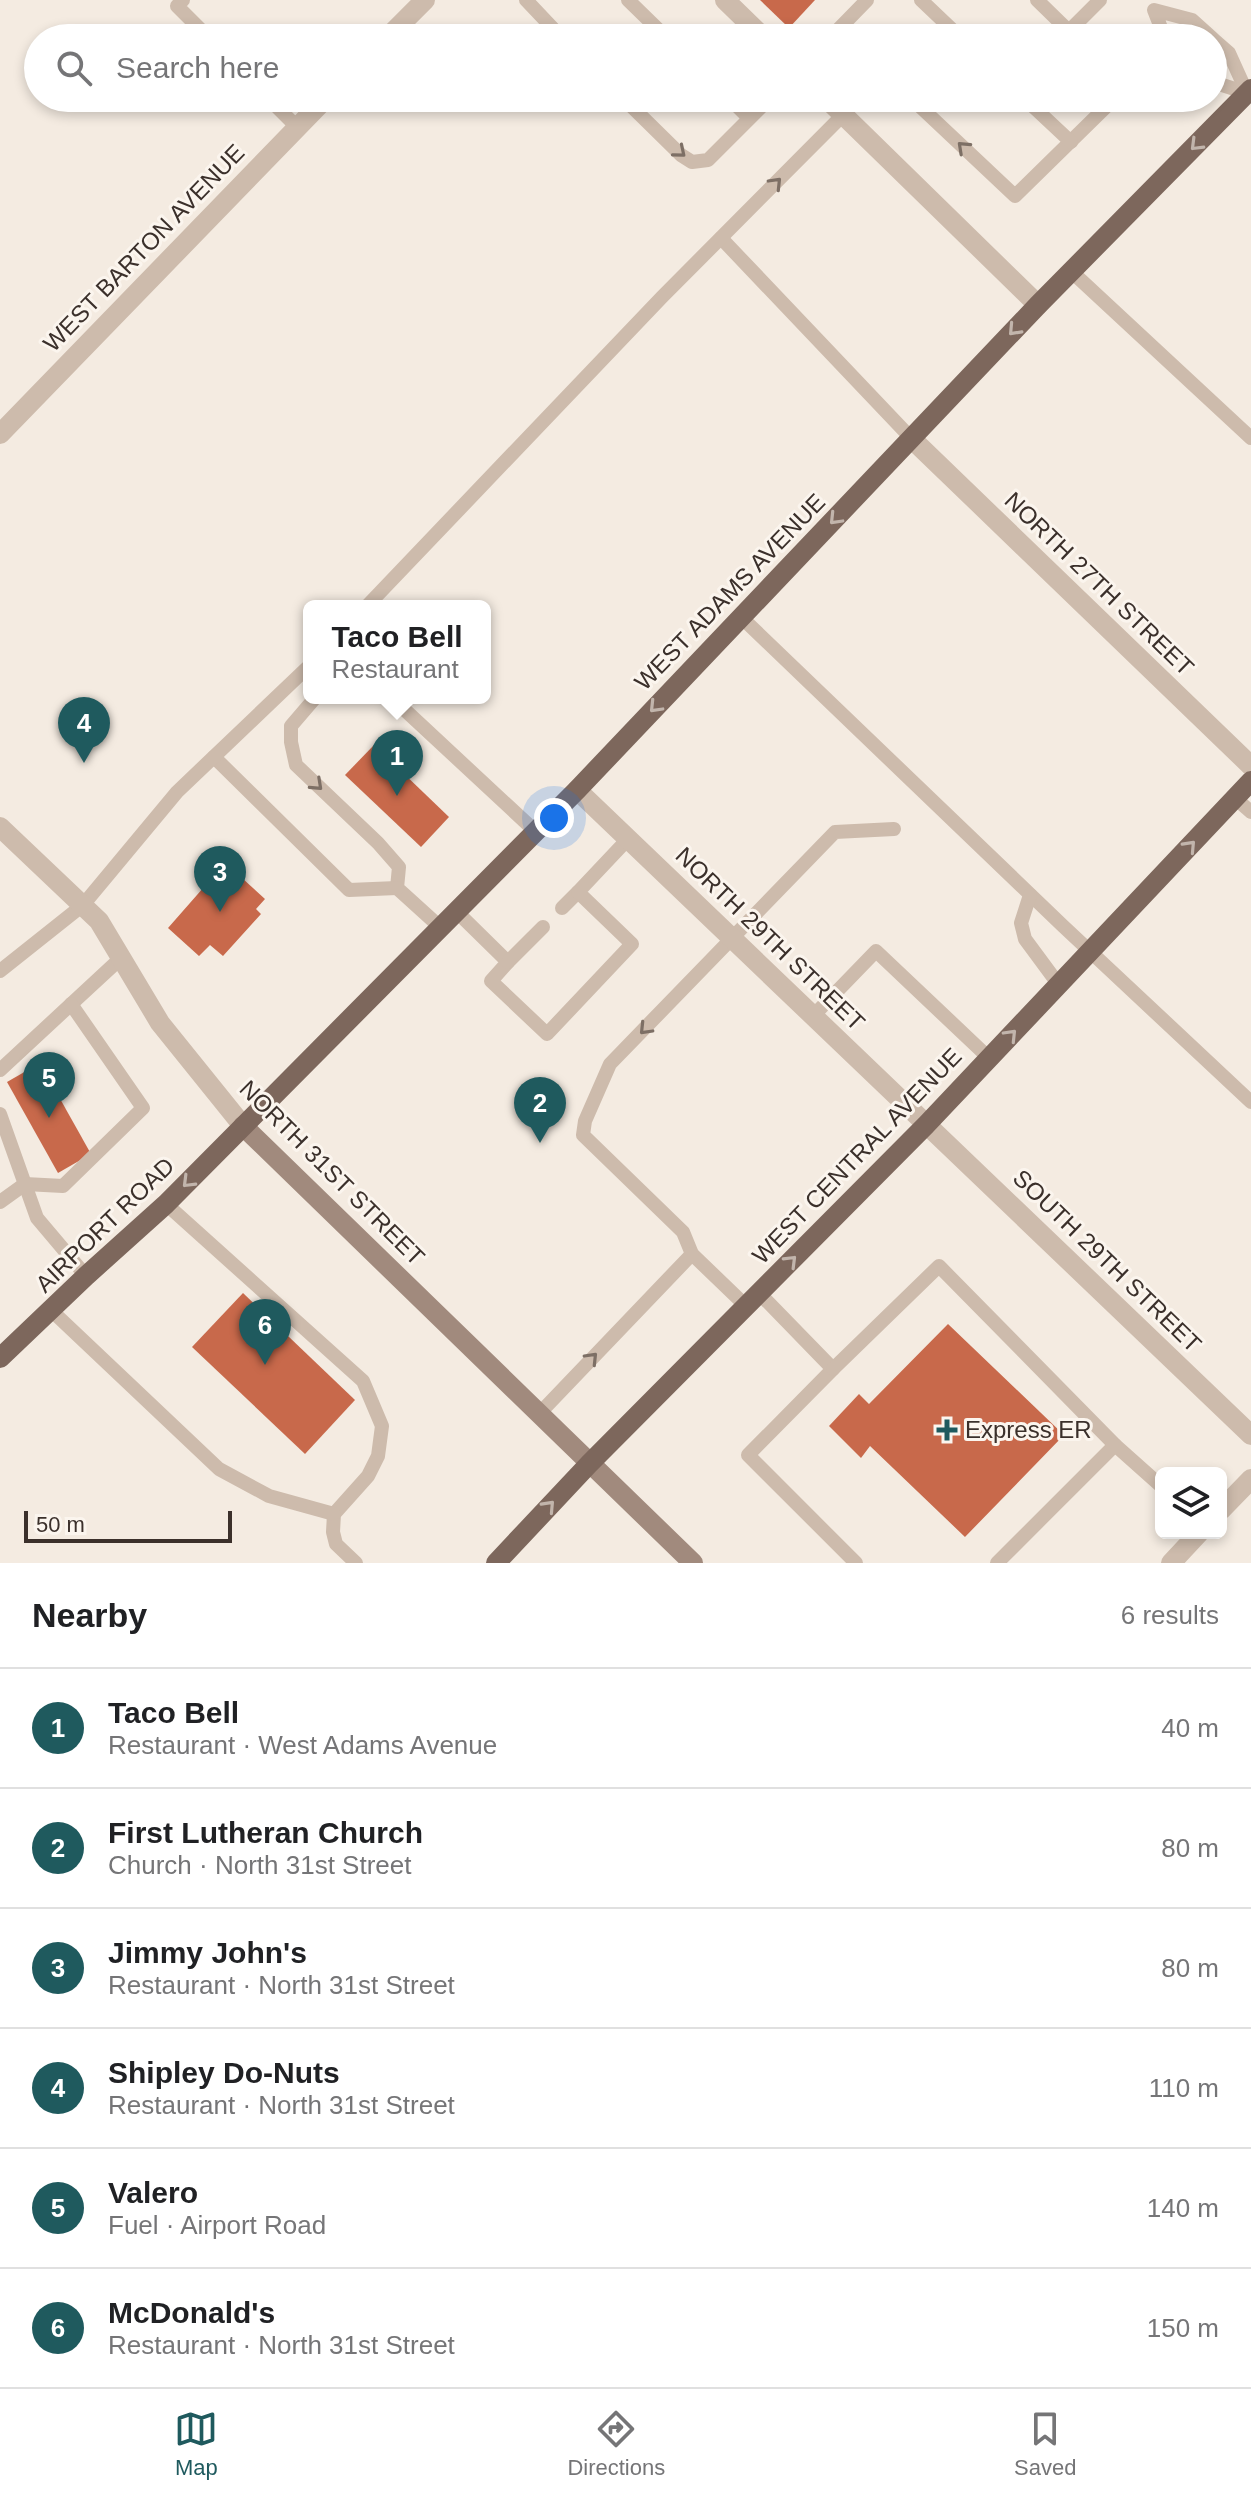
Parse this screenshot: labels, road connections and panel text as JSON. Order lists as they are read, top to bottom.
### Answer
{
  "streets": {
    "main road": [
      "WEST ADAMS AVENUE",
      "WEST CENTRAL AVENUE",
      "NORTH 31ST STREET",
      "AIRPORT ROAD"
    ],
    "street": [
      "WEST BARTON AVENUE",
      "NORTH 27TH STREET",
      "NORTH 29TH STREET",
      "SOUTH 29TH STREET"
    ]
  },
  "crossings": [
    ["NORTH 27TH STREET", "WEST ADAMS AVENUE"],
    ["WEST ADAMS AVENUE", "NORTH 29TH STREET"],
    ["WEST ADAMS AVENUE", "NORTH 31ST STREET"],
    ["WEST ADAMS AVENUE", "AIRPORT ROAD"],
    ["NORTH 29TH STREET", "WEST CENTRAL AVENUE"],
    ["NORTH 29TH STREET", "SOUTH 29TH STREET"],
    ["WEST CENTRAL AVENUE", "NORTH 31ST STREET"],
    ["WEST CENTRAL AVENUE", "SOUTH 29TH STREET"],
    ["NORTH 31ST STREET", "AIRPORT ROAD"]
  ],
  "one_way": ["WEST ADAMS AVENUE", "WEST CENTRAL AVENUE"],
  "places": {
    "health": ["Express ER"]
  },
  "scale_bar": "50 m",
  "page": {
    "search": "Search here",
    "popup": ["Taco Bell", "Restaurant"],
    "pins": [
      "4",
      "1",
      "3",
      "5",
      "2",
      "6"
    ],
    "scale": "50 m",
    "heading": ["Nearby", "6 results"],
    "list": [
      {
        "mark": "1",
        "name": "Taco Bell",
        "note": "Restaurant · West Adams Avenue",
        "value": "40 m"
      },
      {
        "mark": "2",
        "name": "First Lutheran Church",
        "note": "Church · North 31st Street",
        "value": "80 m"
      },
      {
        "mark": "3",
        "name": "Jimmy John's",
        "note": "Restaurant · North 31st Street",
        "value": "80 m"
      },
      {
        "mark": "4",
        "name": "Shipley Do-Nuts",
        "note": "Restaurant · North 31st Street",
        "value": "110 m"
      },
      {
        "mark": "5",
        "name": "Valero",
        "note": "Fuel · Airport Road",
        "value": "140 m"
      },
      {
        "mark": "6",
        "name": "McDonald's",
        "note": "Restaurant · North 31st Street",
        "value": "150 m"
      }
    ],
    "nav": ["Map", "Directions", "Saved"]
  }
}
